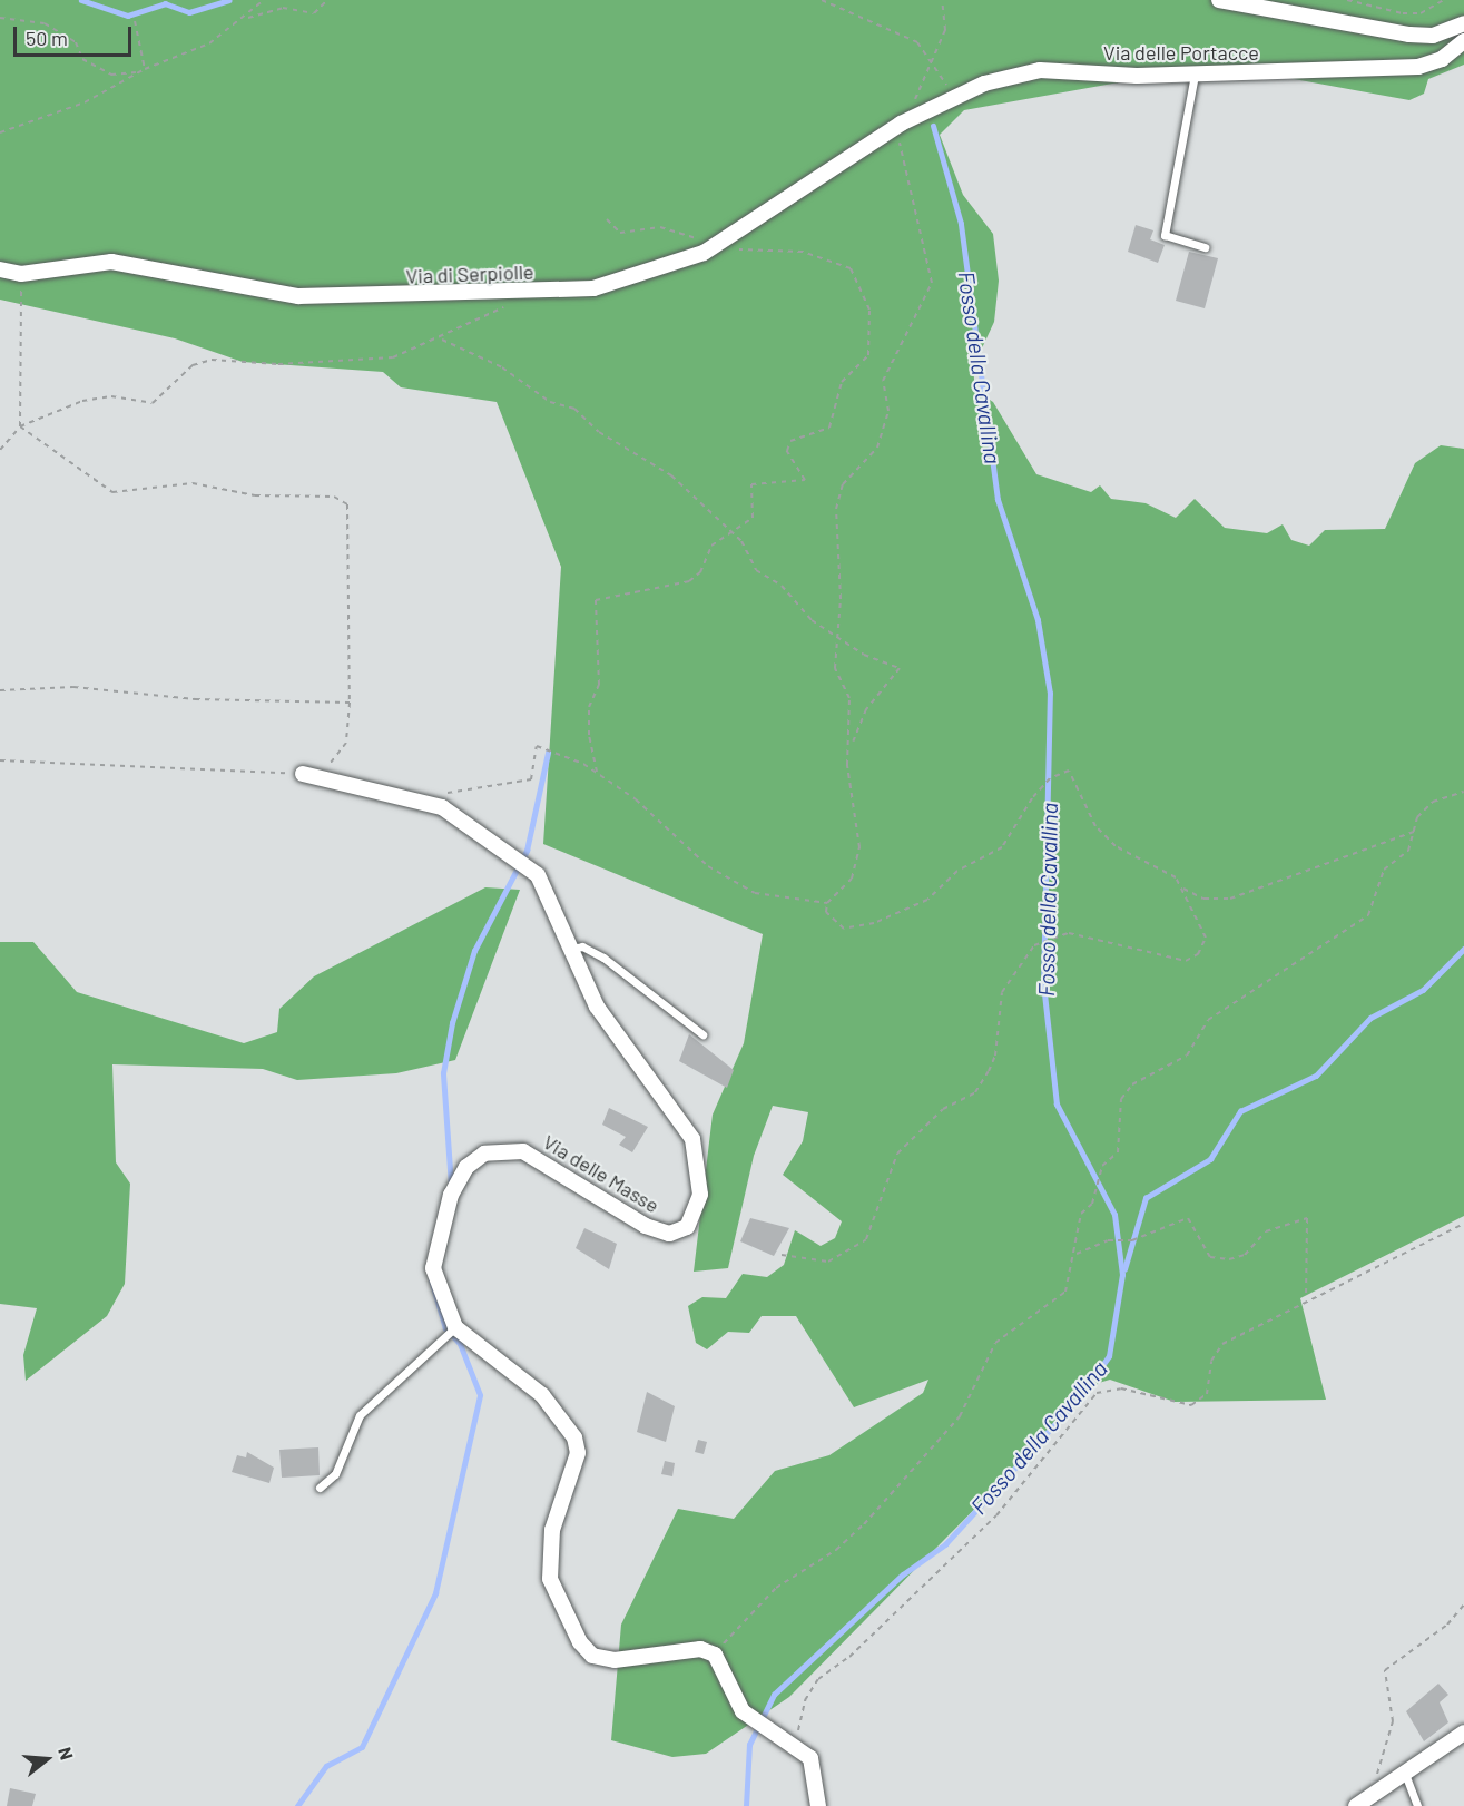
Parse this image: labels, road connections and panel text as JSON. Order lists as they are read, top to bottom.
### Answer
{
  "streets": {
    "street": ["Via delle Portacce", "Via di Serpiolle", "Via delle Masse"]
  },
  "crossings": [
    ["Via delle Portacce", "Via di Serpiolle"]
  ],
  "water": ["Fosso della Cavallina"],
  "scale_bar": "50 m",
  "north": "right"
}
